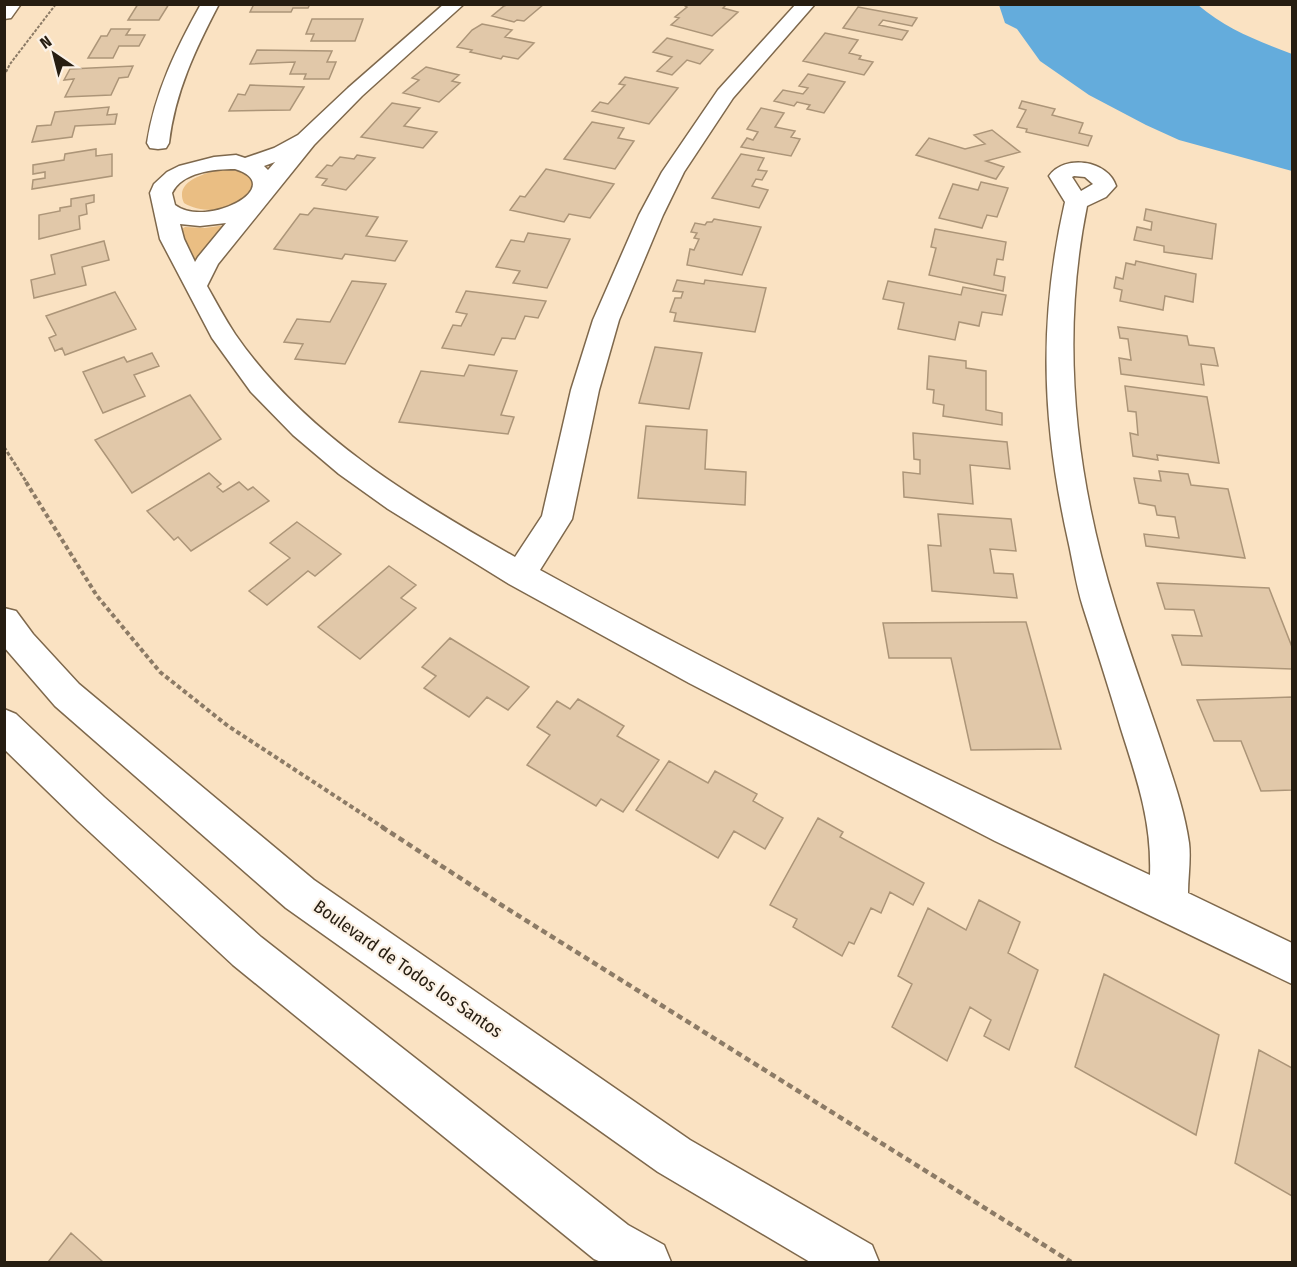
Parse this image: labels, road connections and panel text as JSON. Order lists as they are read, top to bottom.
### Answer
{
  "streets": {
    "street": ["Boulevard de Todos los Santos"]
  },
  "north": "top left"
}
